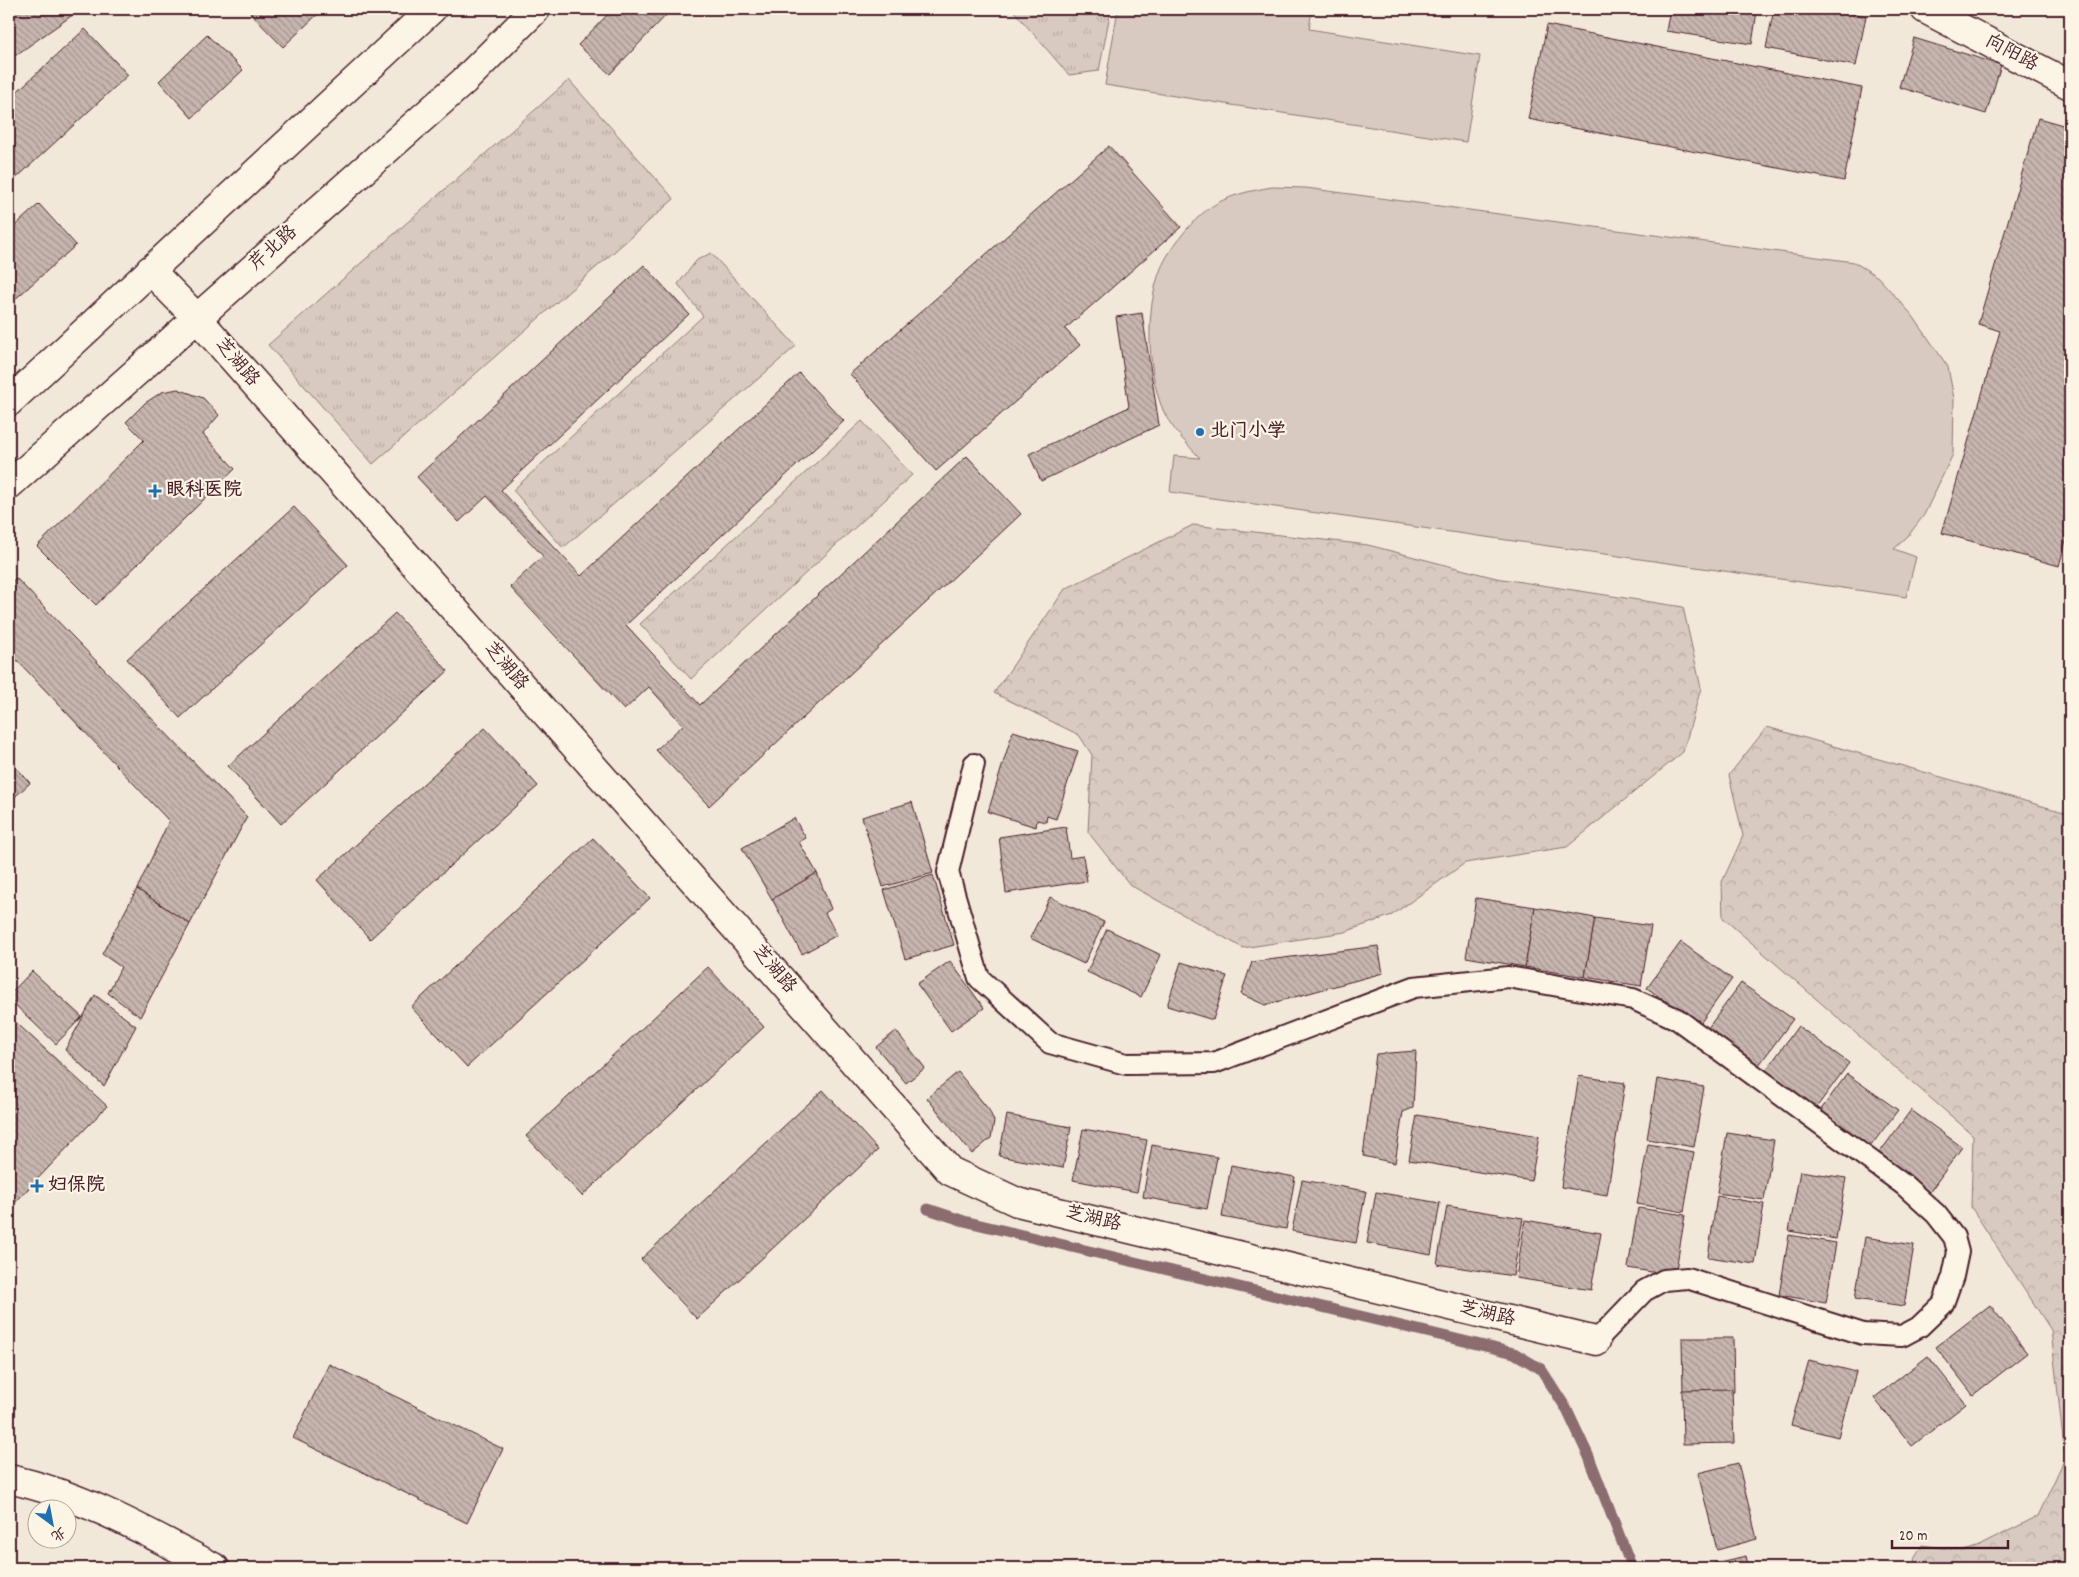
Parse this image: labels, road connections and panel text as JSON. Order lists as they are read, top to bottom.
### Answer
{
  "streets": {
    "street": ["向阳路", "芹北路", "芝湖路"]
  },
  "crossings": [
    ["芹北路", "芝湖路"]
  ],
  "places": {
    "other": ["北门小学"],
    "health": ["眼科医院", "妇保院"]
  },
  "scale_bar": "20 m",
  "north": "bottom right"
}
